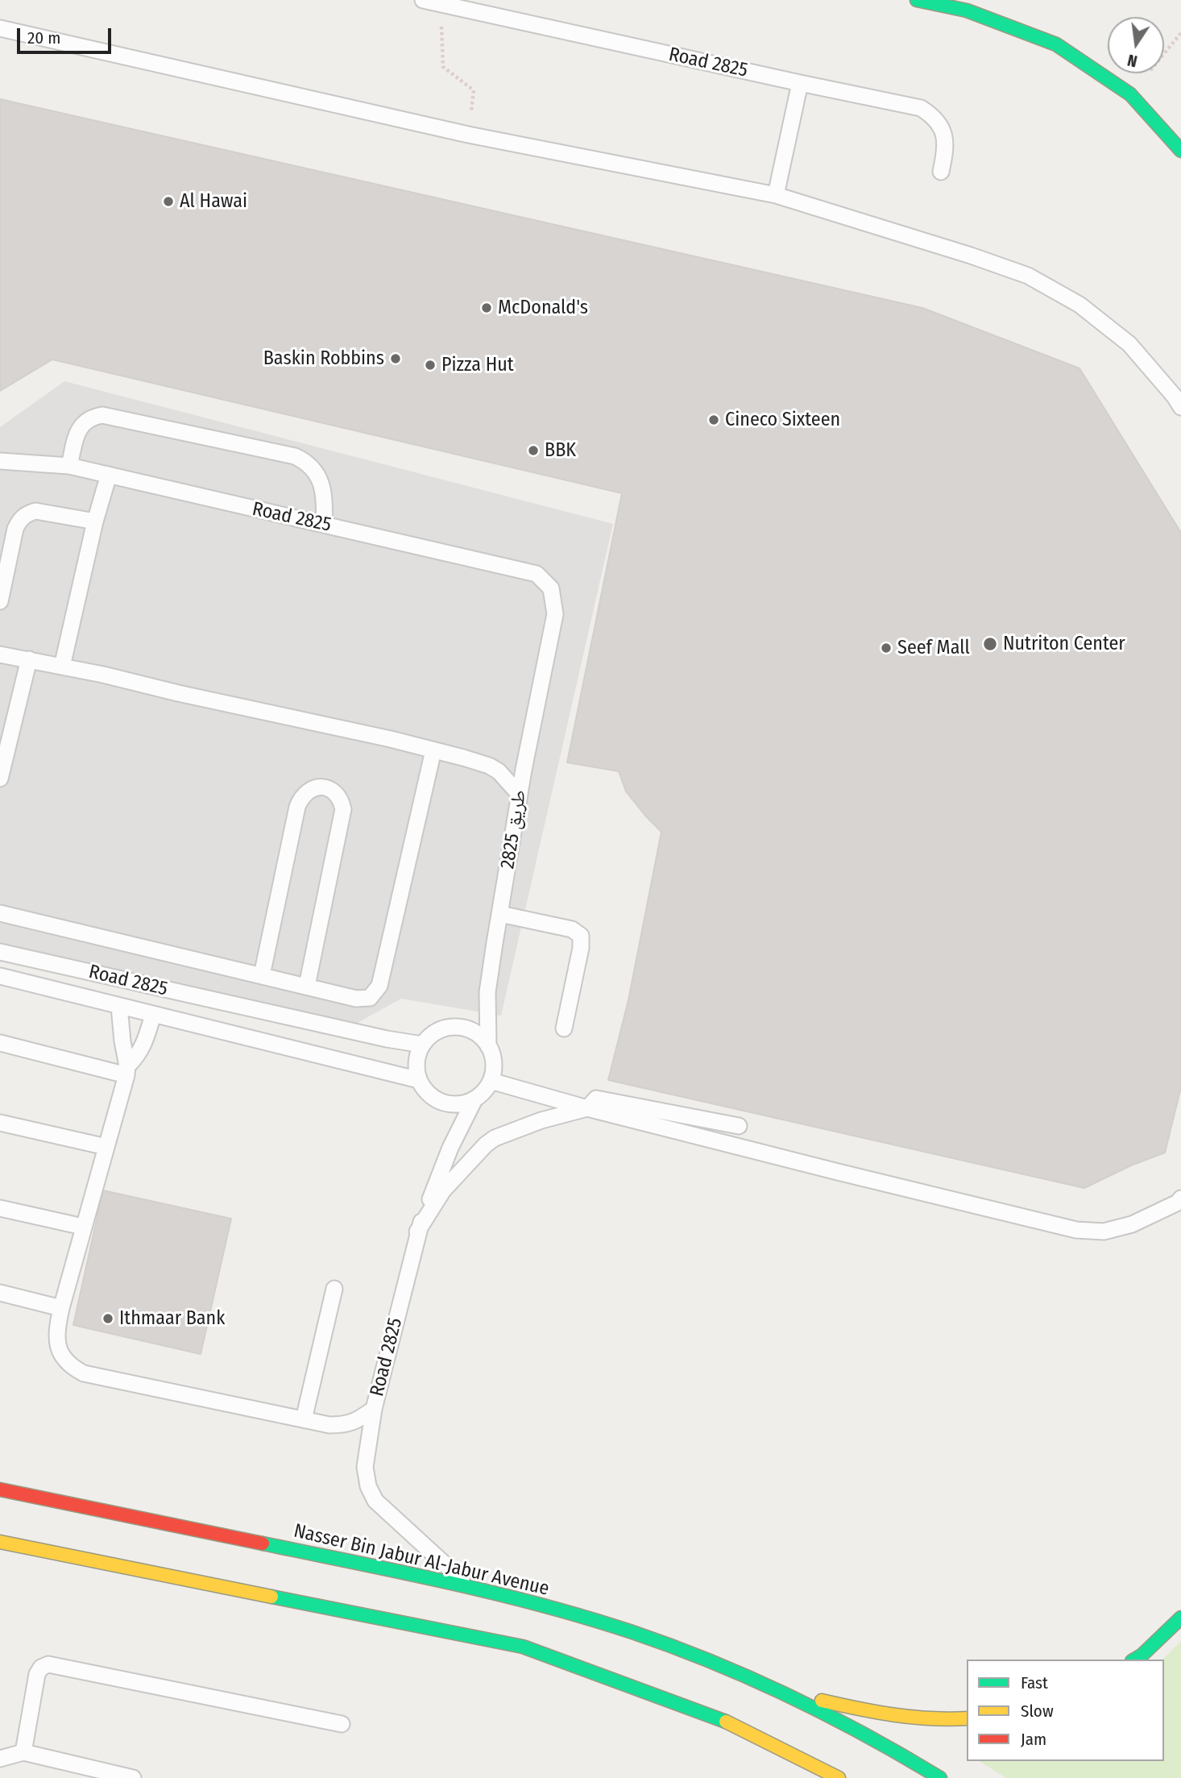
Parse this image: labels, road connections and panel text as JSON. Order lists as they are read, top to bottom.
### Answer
{
  "streets": {
    "main road": ["Nasser Bin Jabur Al-Jabur Avenue"],
    "lane": ["Road 2825", "طريق 2825"]
  },
  "crossings": [
    ["Road 2825", "طريق 2825"],
    ["Road 2825", "Nasser Bin Jabur Al-Jabur Avenue"]
  ],
  "places": [
    "Al Hawai",
    "McDonald's",
    "Baskin Robbins",
    "Pizza Hut",
    "Cineco Sixteen",
    "BBK",
    "Nutriton Center",
    "Seef Mall",
    "Ithmaar Bank"
  ],
  "legend": ["Fast", "Slow", "Jam"],
  "scale_bar": "20 m",
  "north": "bottom"
}
